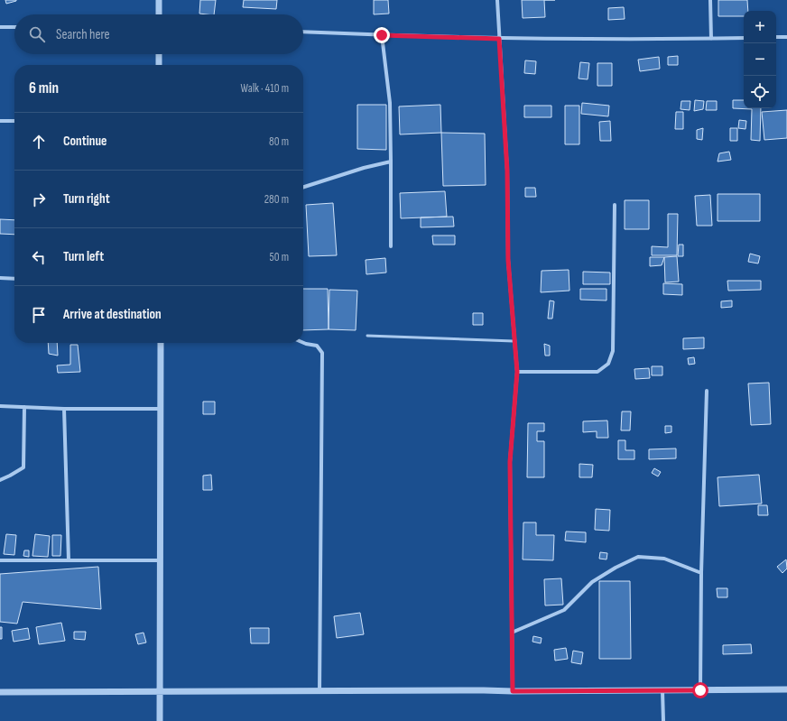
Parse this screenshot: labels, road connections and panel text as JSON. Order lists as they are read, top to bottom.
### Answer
{
  "page": {
    "map_buttons": ["+", "−"],
    "search": "Search here",
    "heading": ["6 min", "Walk · 410 m"],
    "list": [
      ["Continue", "80 m"],
      ["Turn right", "280 m"],
      ["Turn left", "50 m"],
      "Arrive at destination"
    ]
  }
}
